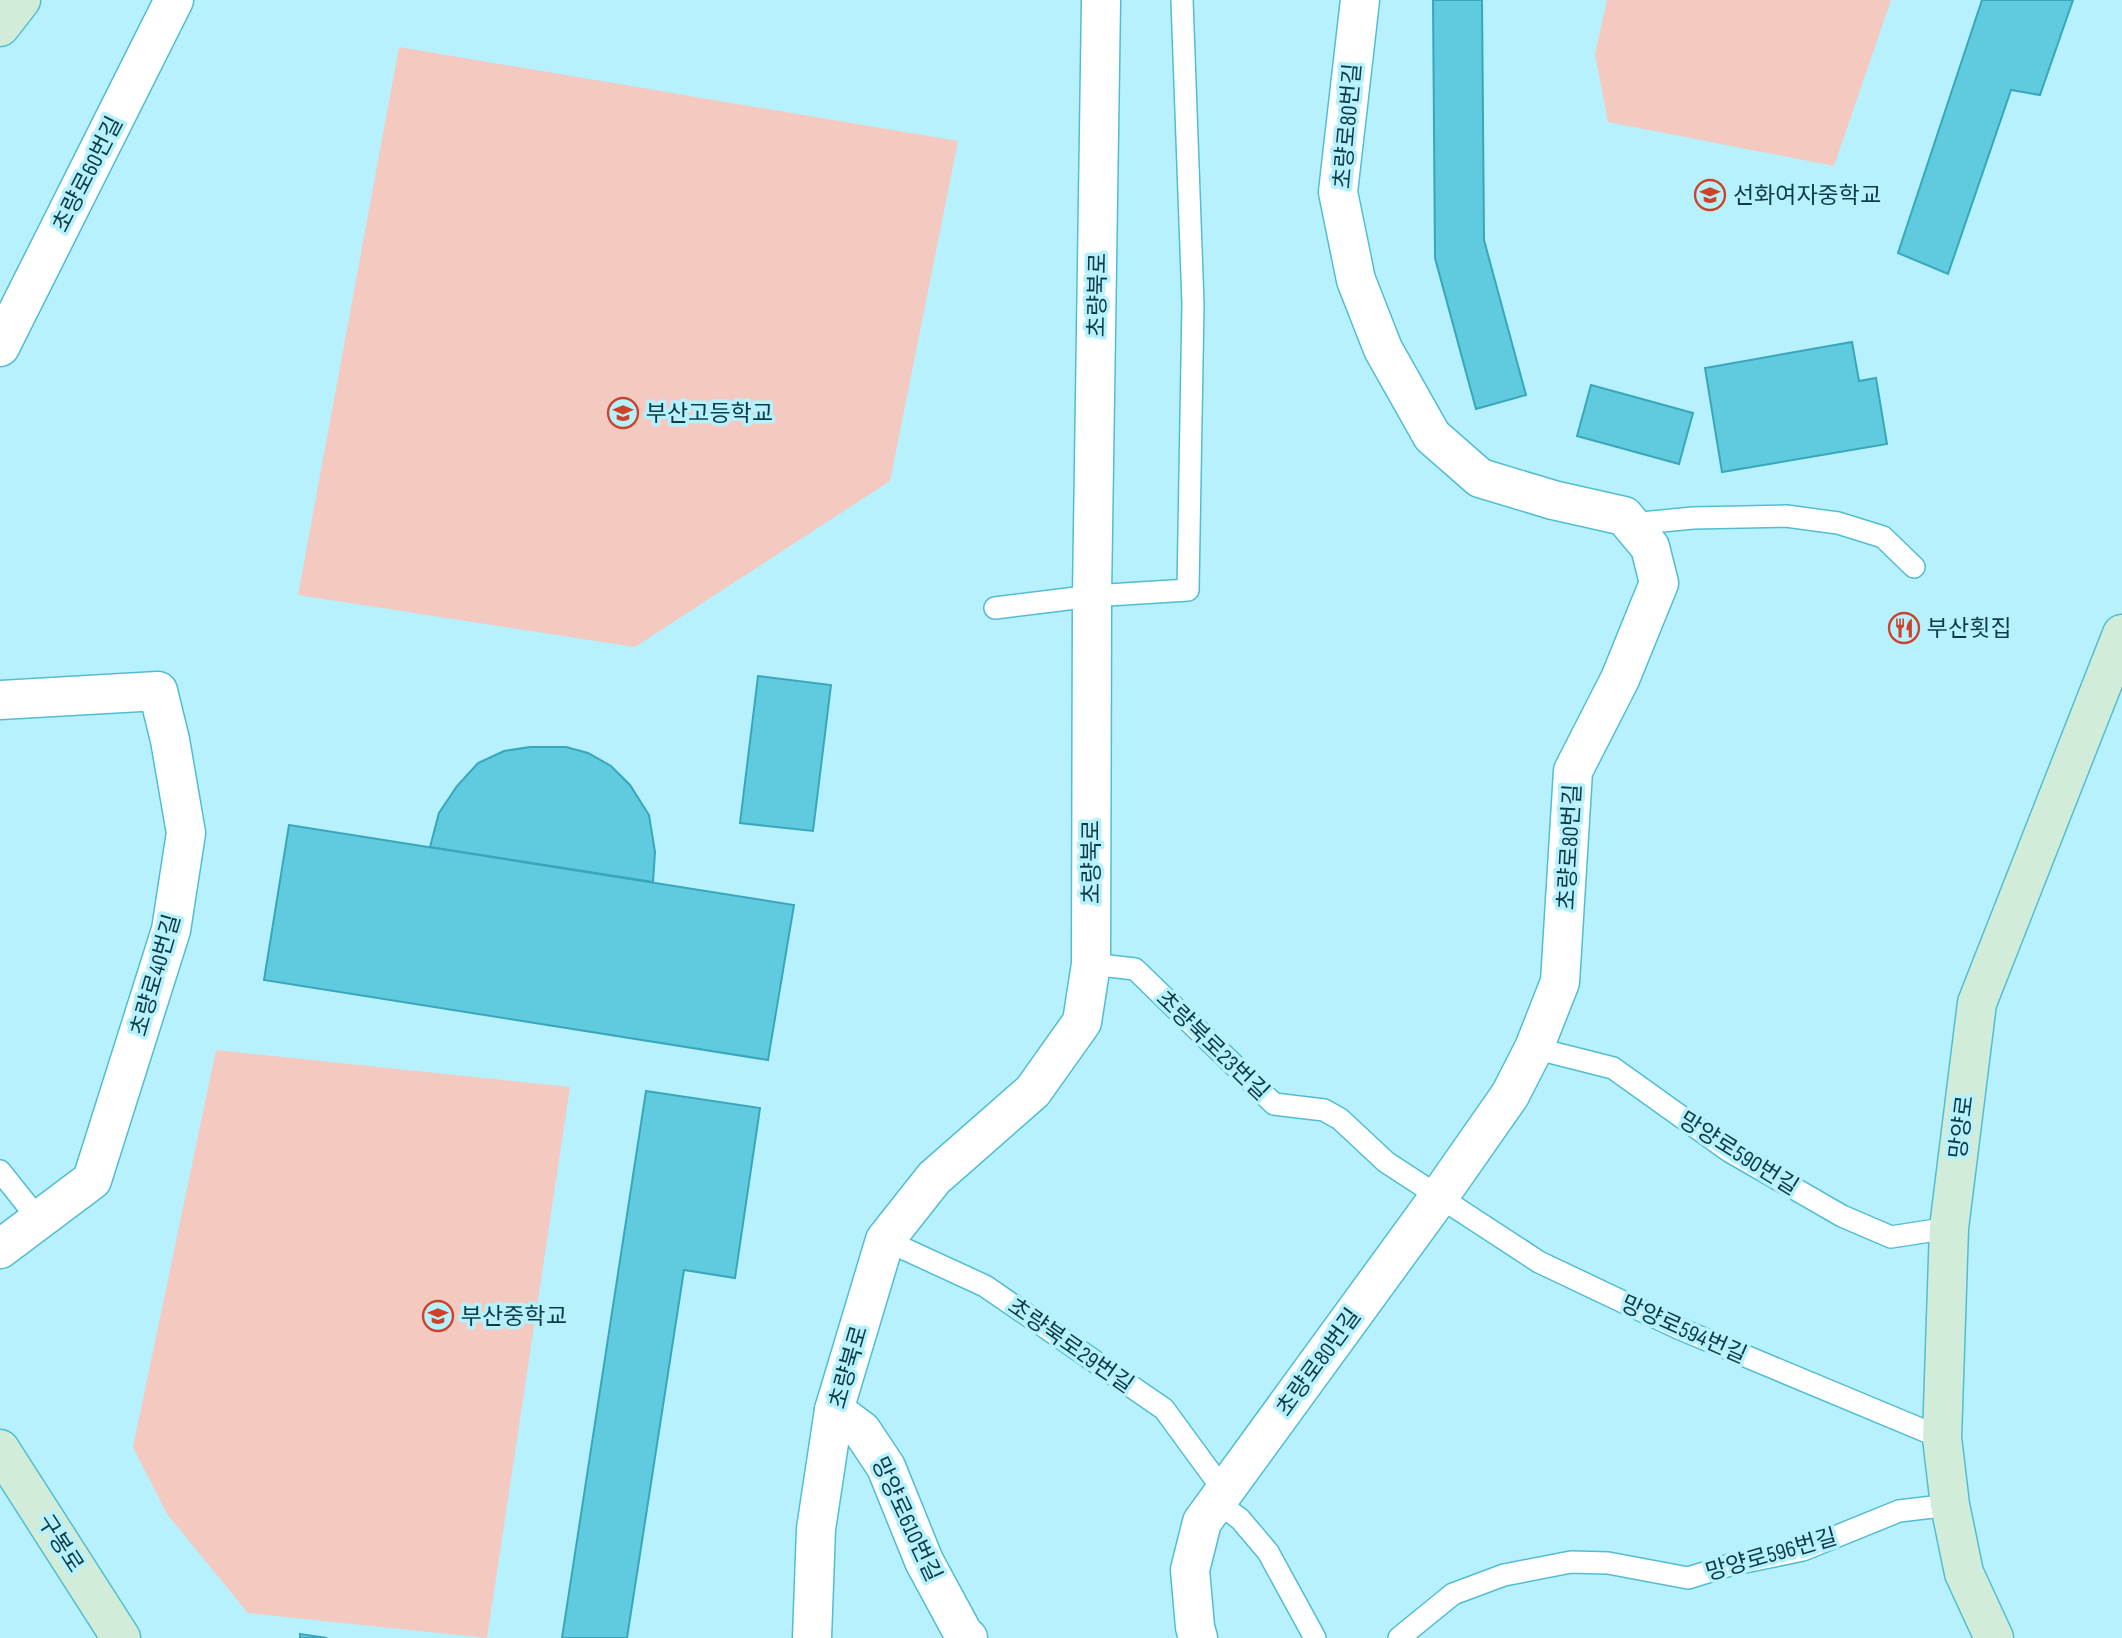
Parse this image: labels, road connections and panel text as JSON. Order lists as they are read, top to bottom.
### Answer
{
  "streets": {
    "main road": ["망양로", "구봉로"],
    "street": [
      "초량로80번길",
      "초량로60번길",
      "초량북로",
      "초량로40번길",
      "망양로610번길"
    ],
    "lane": [
      "초량북로23번길",
      "망양로590번길",
      "망양로594번길",
      "초량북로29번길",
      "망양로596번길"
    ]
  },
  "crossings": [
    ["초량로80번길", "초량북로23번길"],
    ["초량로80번길", "망양로590번길"],
    ["초량로80번길", "망양로594번길"],
    ["초량로80번길", "초량북로29번길"],
    ["초량북로", "초량북로23번길"],
    ["초량북로", "초량북로29번길"],
    ["초량북로", "망양로610번길"],
    ["초량북로23번길", "망양로594번길"],
    ["망양로", "망양로590번길"],
    ["망양로", "망양로594번길"],
    ["망양로", "망양로596번길"]
  ],
  "places": {
    "school or university": ["선화여자중학교", "부산고등학교", "부산중학교"],
    "restaurant": ["부산횟집"]
  }
}
